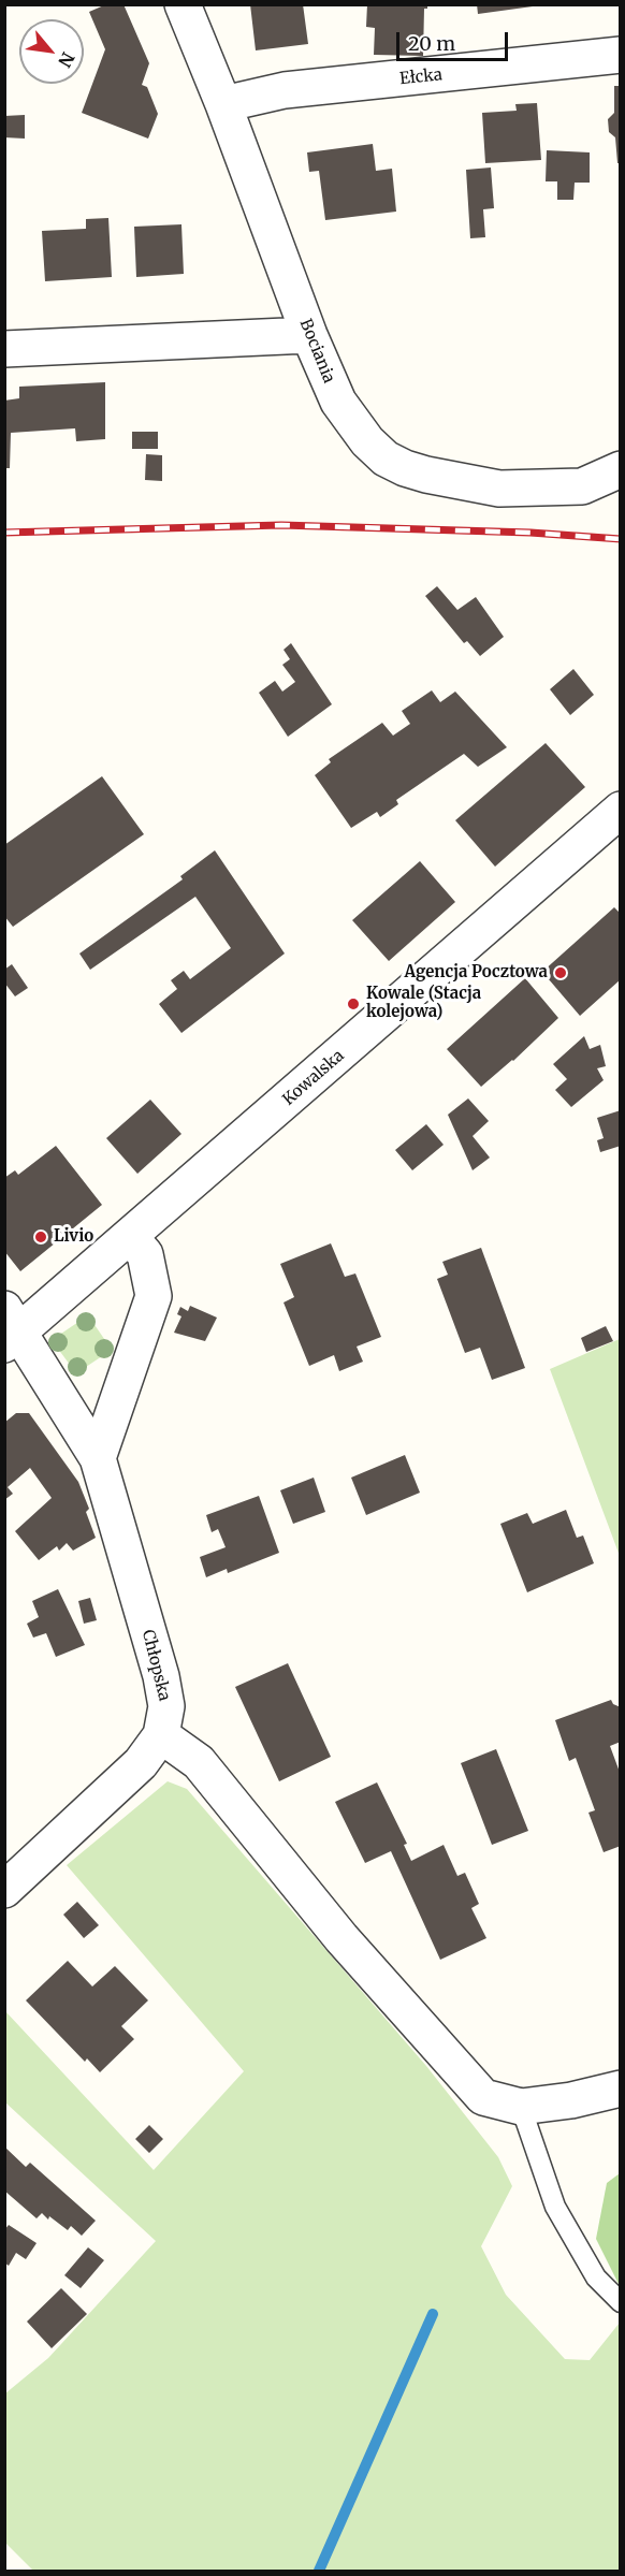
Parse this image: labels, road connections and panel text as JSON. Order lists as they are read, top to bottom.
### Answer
{
  "streets": {
    "street": [
      "Ełcka",
      "Bociania",
      "Kowalska",
      "Chłopska"
    ]
  },
  "crossings": [
    ["Ełcka", "Bociania"],
    ["Kowalska", "Chłopska"]
  ],
  "places": ["Agencja Pocztowa", "Kowale (Stacja kolejowa)", "Livio"],
  "scale_bar": "20 m",
  "north": "bottom right"
}
